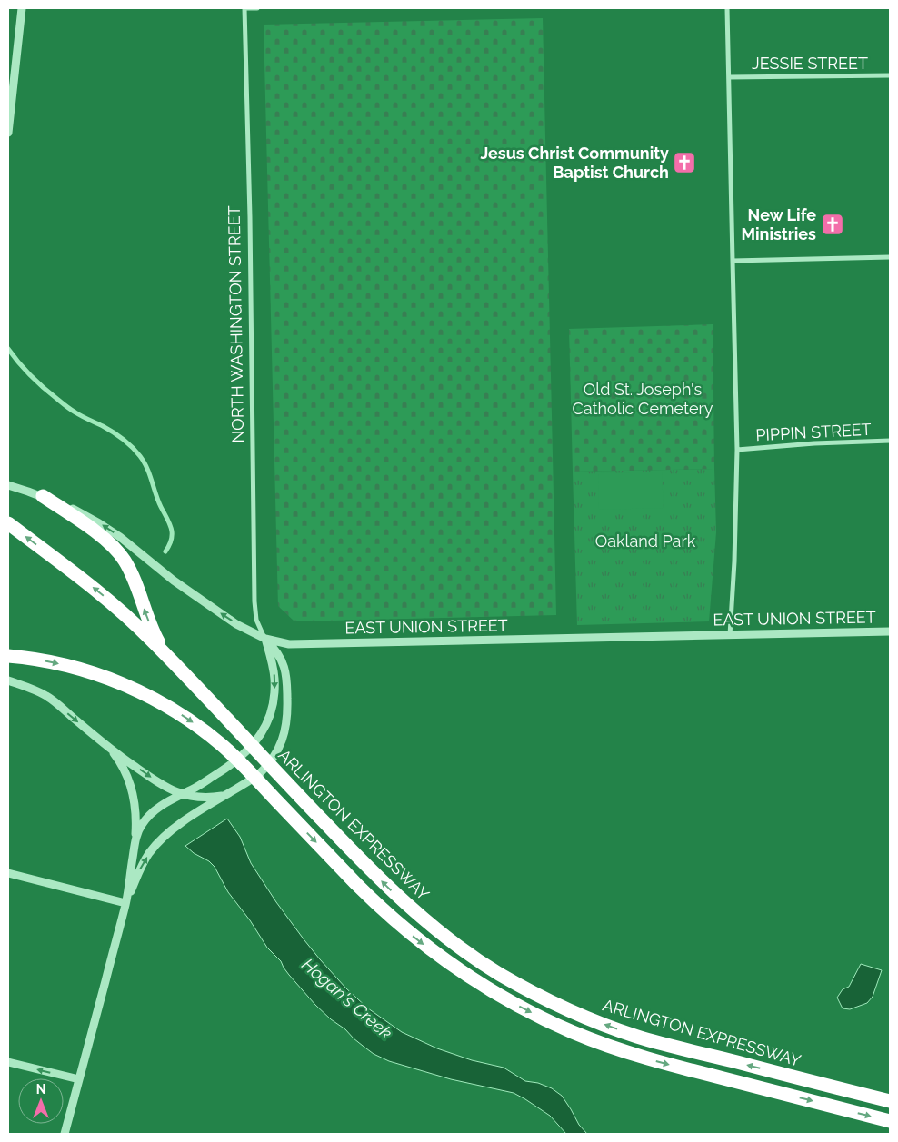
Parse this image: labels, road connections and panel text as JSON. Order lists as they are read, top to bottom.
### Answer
{
  "streets": {
    "highway": ["ARLINGTON EXPRESSWAY"],
    "street": [
      "JESSIE STREET",
      "NORTH WASHINGTON STREET",
      "PIPPIN STREET",
      "EAST UNION STREET"
    ]
  },
  "crossings": [
    ["NORTH WASHINGTON STREET", "EAST UNION STREET"]
  ],
  "water": ["Hogan's Creek"],
  "parks": ["Old St. Joseph's Catholic Cemetery", "Oakland Park"],
  "places": {
    "church": ["Jesus Christ Community Baptist Church", "New Life Ministries"]
  },
  "north": "top"
}
